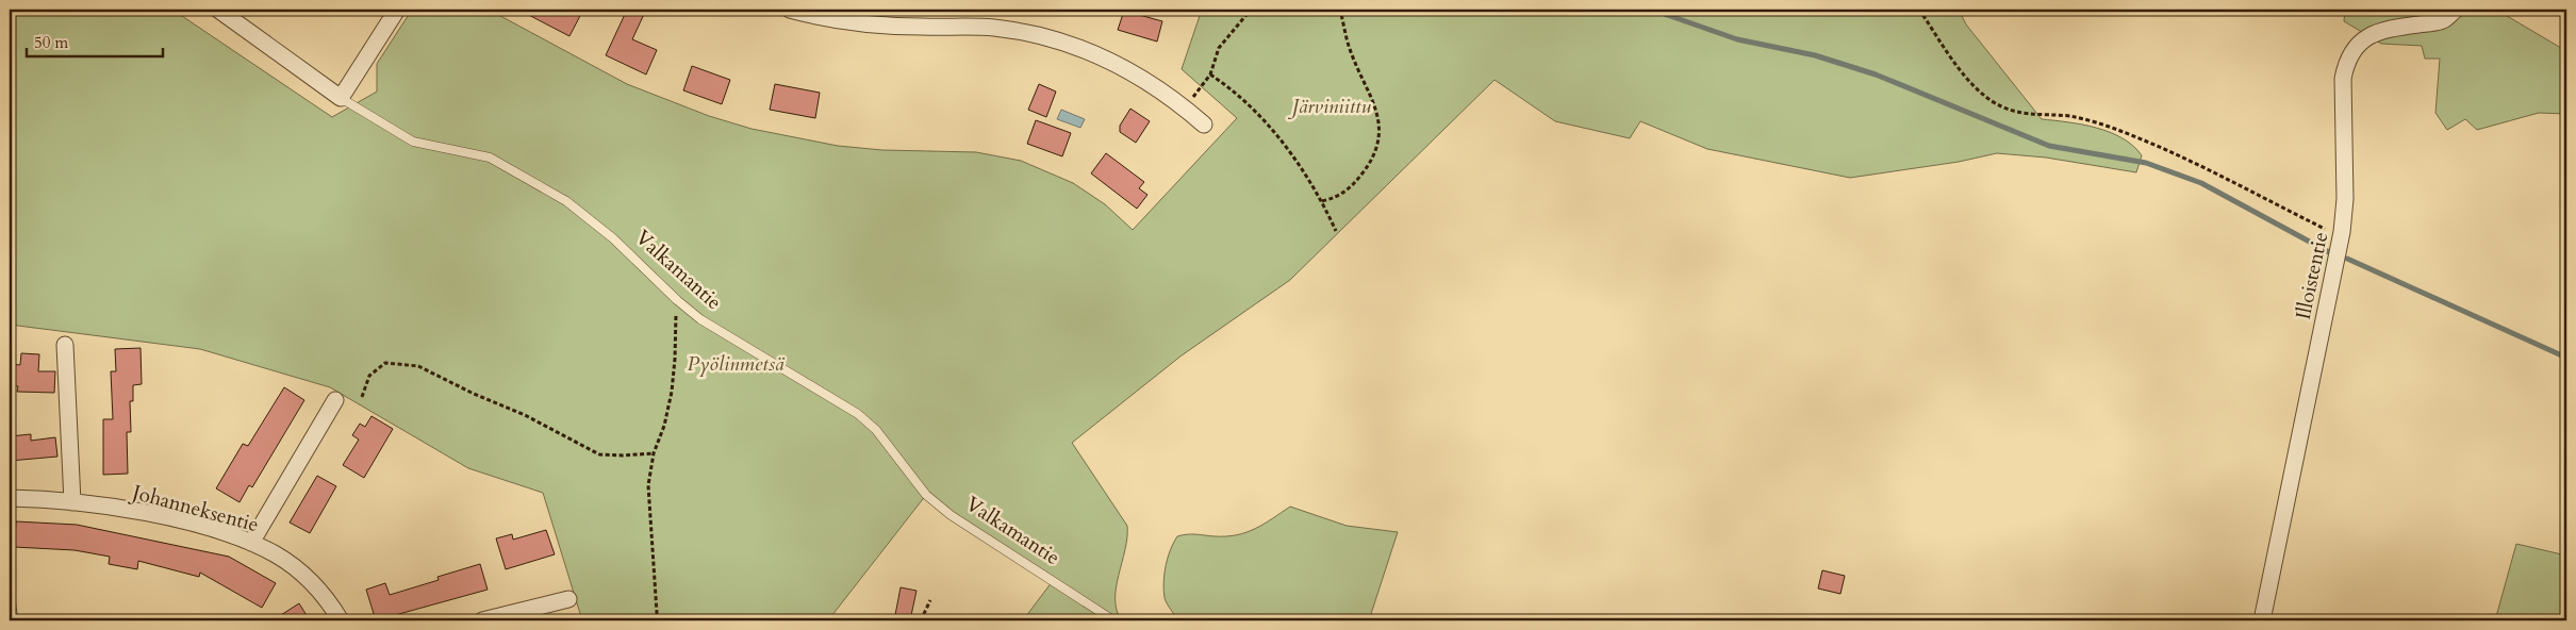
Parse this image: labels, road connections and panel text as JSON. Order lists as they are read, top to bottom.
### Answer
{
  "streets": {
    "street": ["Valkamantie", "Illoistentie", "Johanneksentie"]
  },
  "parks": ["Järviniittu", "Pyölinmetsä"],
  "scale_bar": "50 m"
}
